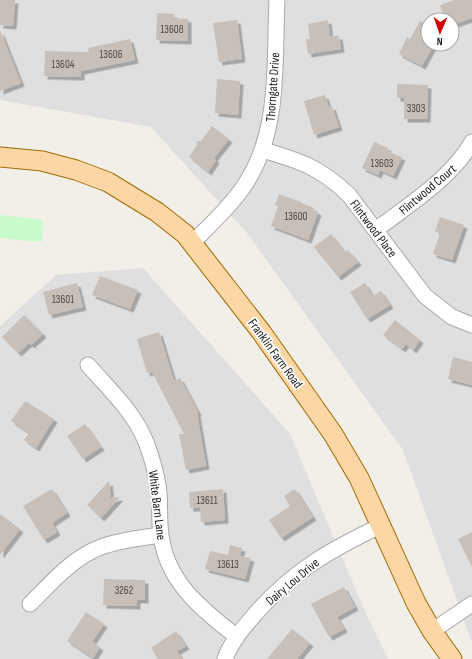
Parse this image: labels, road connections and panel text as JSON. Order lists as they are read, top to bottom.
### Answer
{
  "streets": {
    "main road": ["Franklin Farm Road"],
    "street": [
      "Thorngate Drive",
      "Flintwood Court",
      "Flintwood Place",
      "White Barn Lane",
      "Dairy Lou Drive"
    ]
  },
  "crossings": [
    ["Thorngate Drive", "Flintwood Place"],
    ["Thorngate Drive", "Franklin Farm Road"],
    ["Flintwood Court", "Flintwood Place"],
    ["Franklin Farm Road", "Dairy Lou Drive"],
    ["White Barn Lane", "Dairy Lou Drive"]
  ],
  "house_numbers": [
    "13608",
    "13606",
    "13604",
    "3303",
    "13603",
    "13600",
    "13601",
    "13611",
    "13613",
    "3262"
  ],
  "north": "bottom"
}
